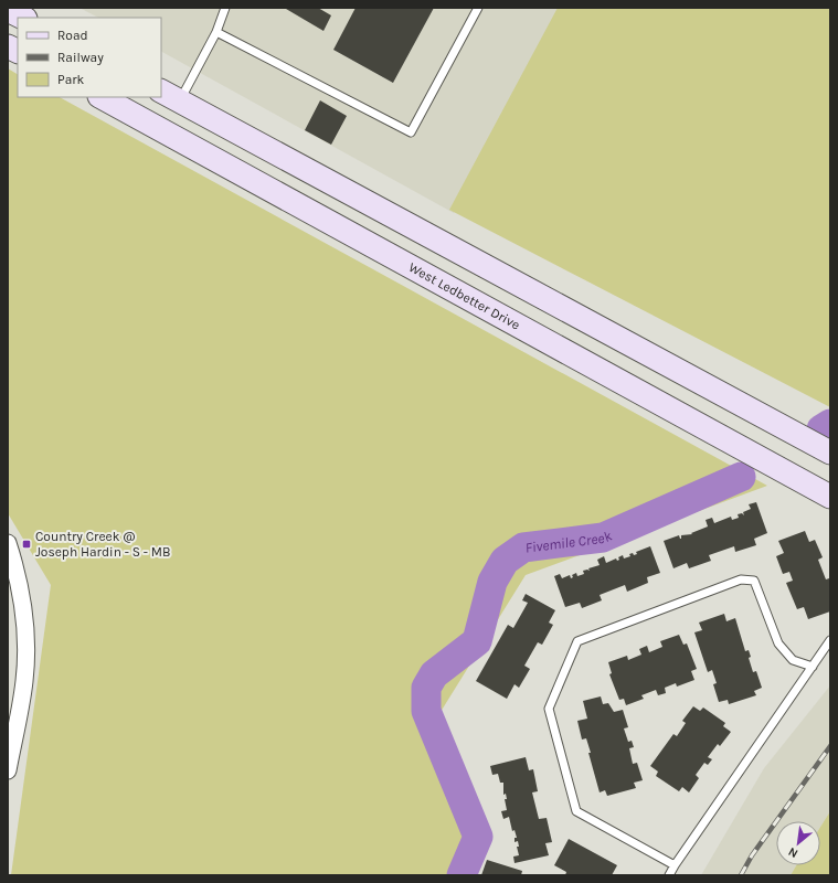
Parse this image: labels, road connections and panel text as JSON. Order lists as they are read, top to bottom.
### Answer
{
  "streets": {
    "main road": ["West Ledbetter Drive"]
  },
  "water": ["Fivemile Creek"],
  "places": {
    "transit": ["Country Creek @ Joseph Hardin - S - MB"]
  },
  "legend": ["Road", "Railway", "Park"],
  "north": "bottom left"
}
